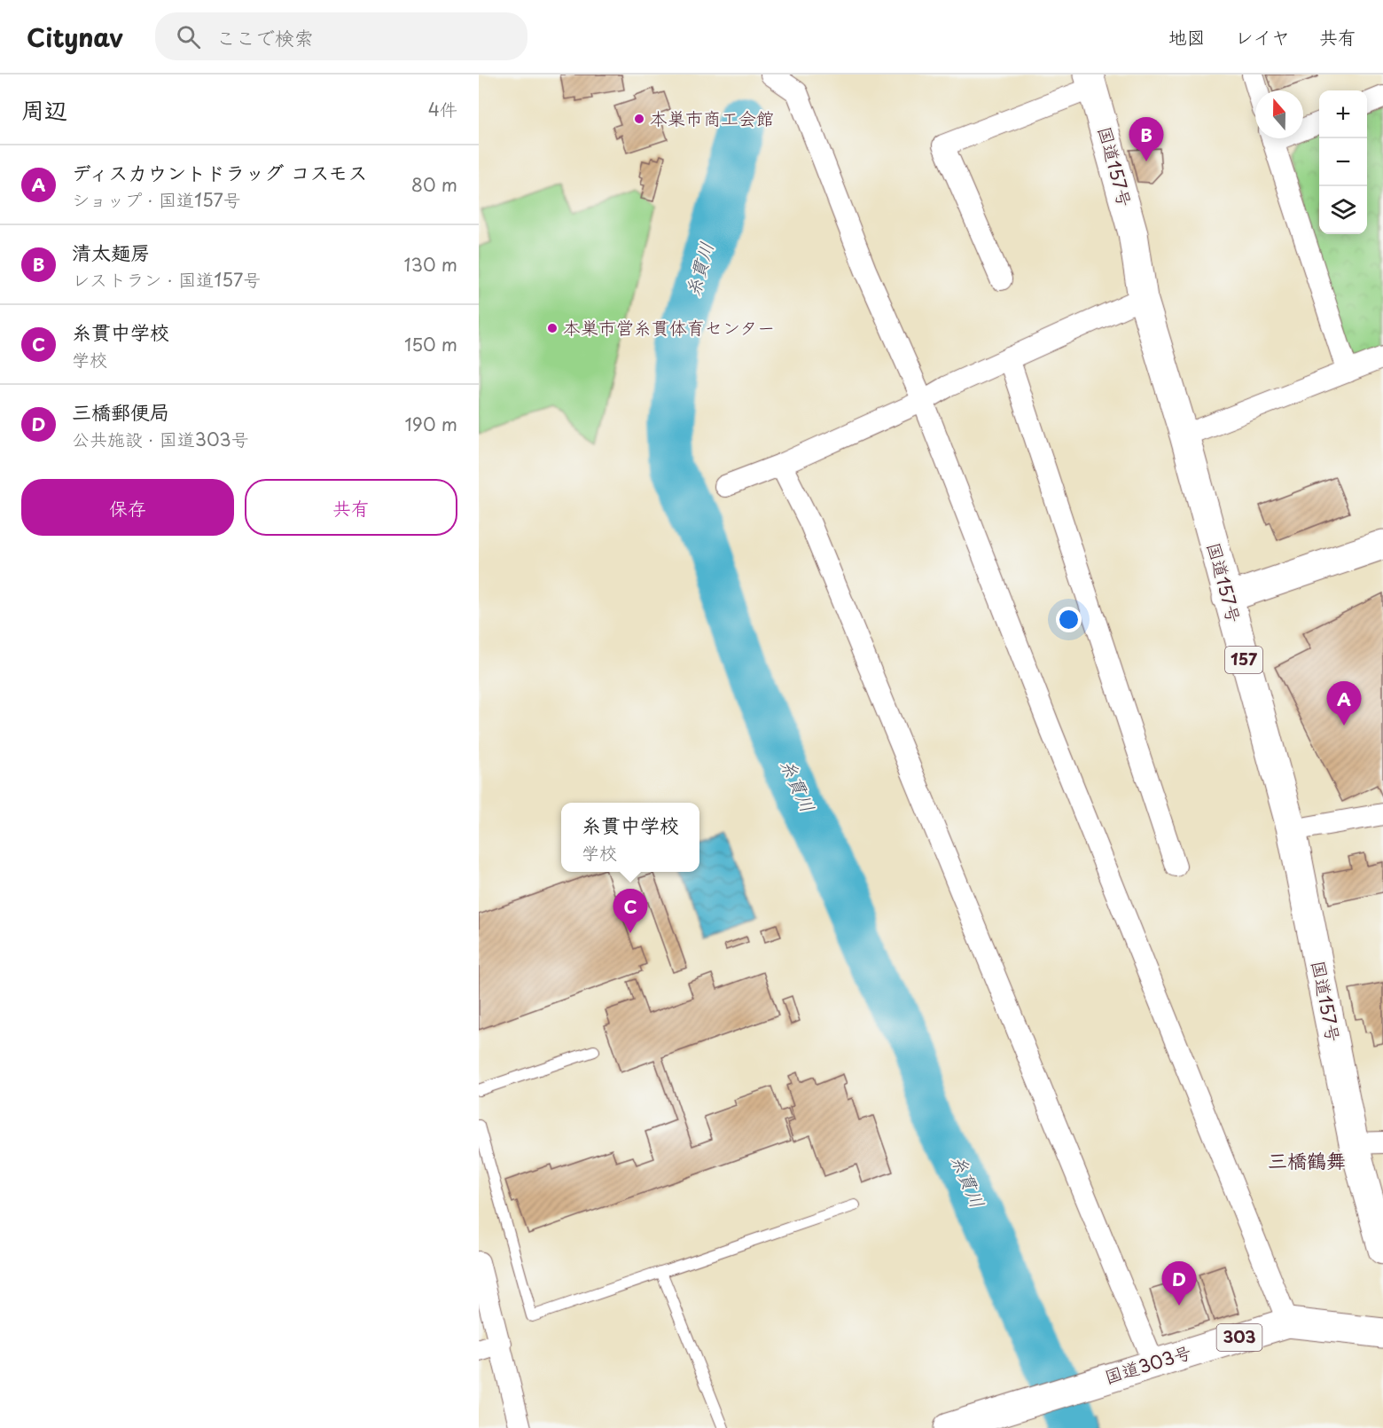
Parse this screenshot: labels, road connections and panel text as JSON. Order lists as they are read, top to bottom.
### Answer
{
  "streets": {
    "main road": [
      "国道157号",
      "157",
      "303",
      "国道303号"
    ]
  },
  "districts": ["三橋鶴舞"],
  "water": ["糸貫川"],
  "places": ["本巣市商工会館", "本巣市営糸貫体育センター"],
  "north": "top",
  "page": {
    "header": "Citynav",
    "search": "ここで検索",
    "nav": ["地図", "レイヤ", "共有"],
    "heading": ["周辺", "4件"],
    "map_buttons": ["+", "−"],
    "pins": [
      "B",
      "A",
      "C",
      "D"
    ],
    "list": [
      {
        "mark": "A",
        "name": "ディスカウントドラッグ コスモス",
        "note": "ショップ · 国道157号",
        "value": "80 m"
      },
      {
        "mark": "B",
        "name": "清太麺房",
        "note": "レストラン · 国道157号",
        "value": "130 m"
      },
      {
        "mark": "C",
        "name": "糸貫中学校",
        "note": "学校",
        "value": "150 m"
      },
      {
        "mark": "D",
        "name": "三橋郵便局",
        "note": "公共施設 · 国道303号",
        "value": "190 m"
      }
    ],
    "buttons": ["保存", "共有"],
    "popup": ["糸貫中学校", "学校"]
  }
}
